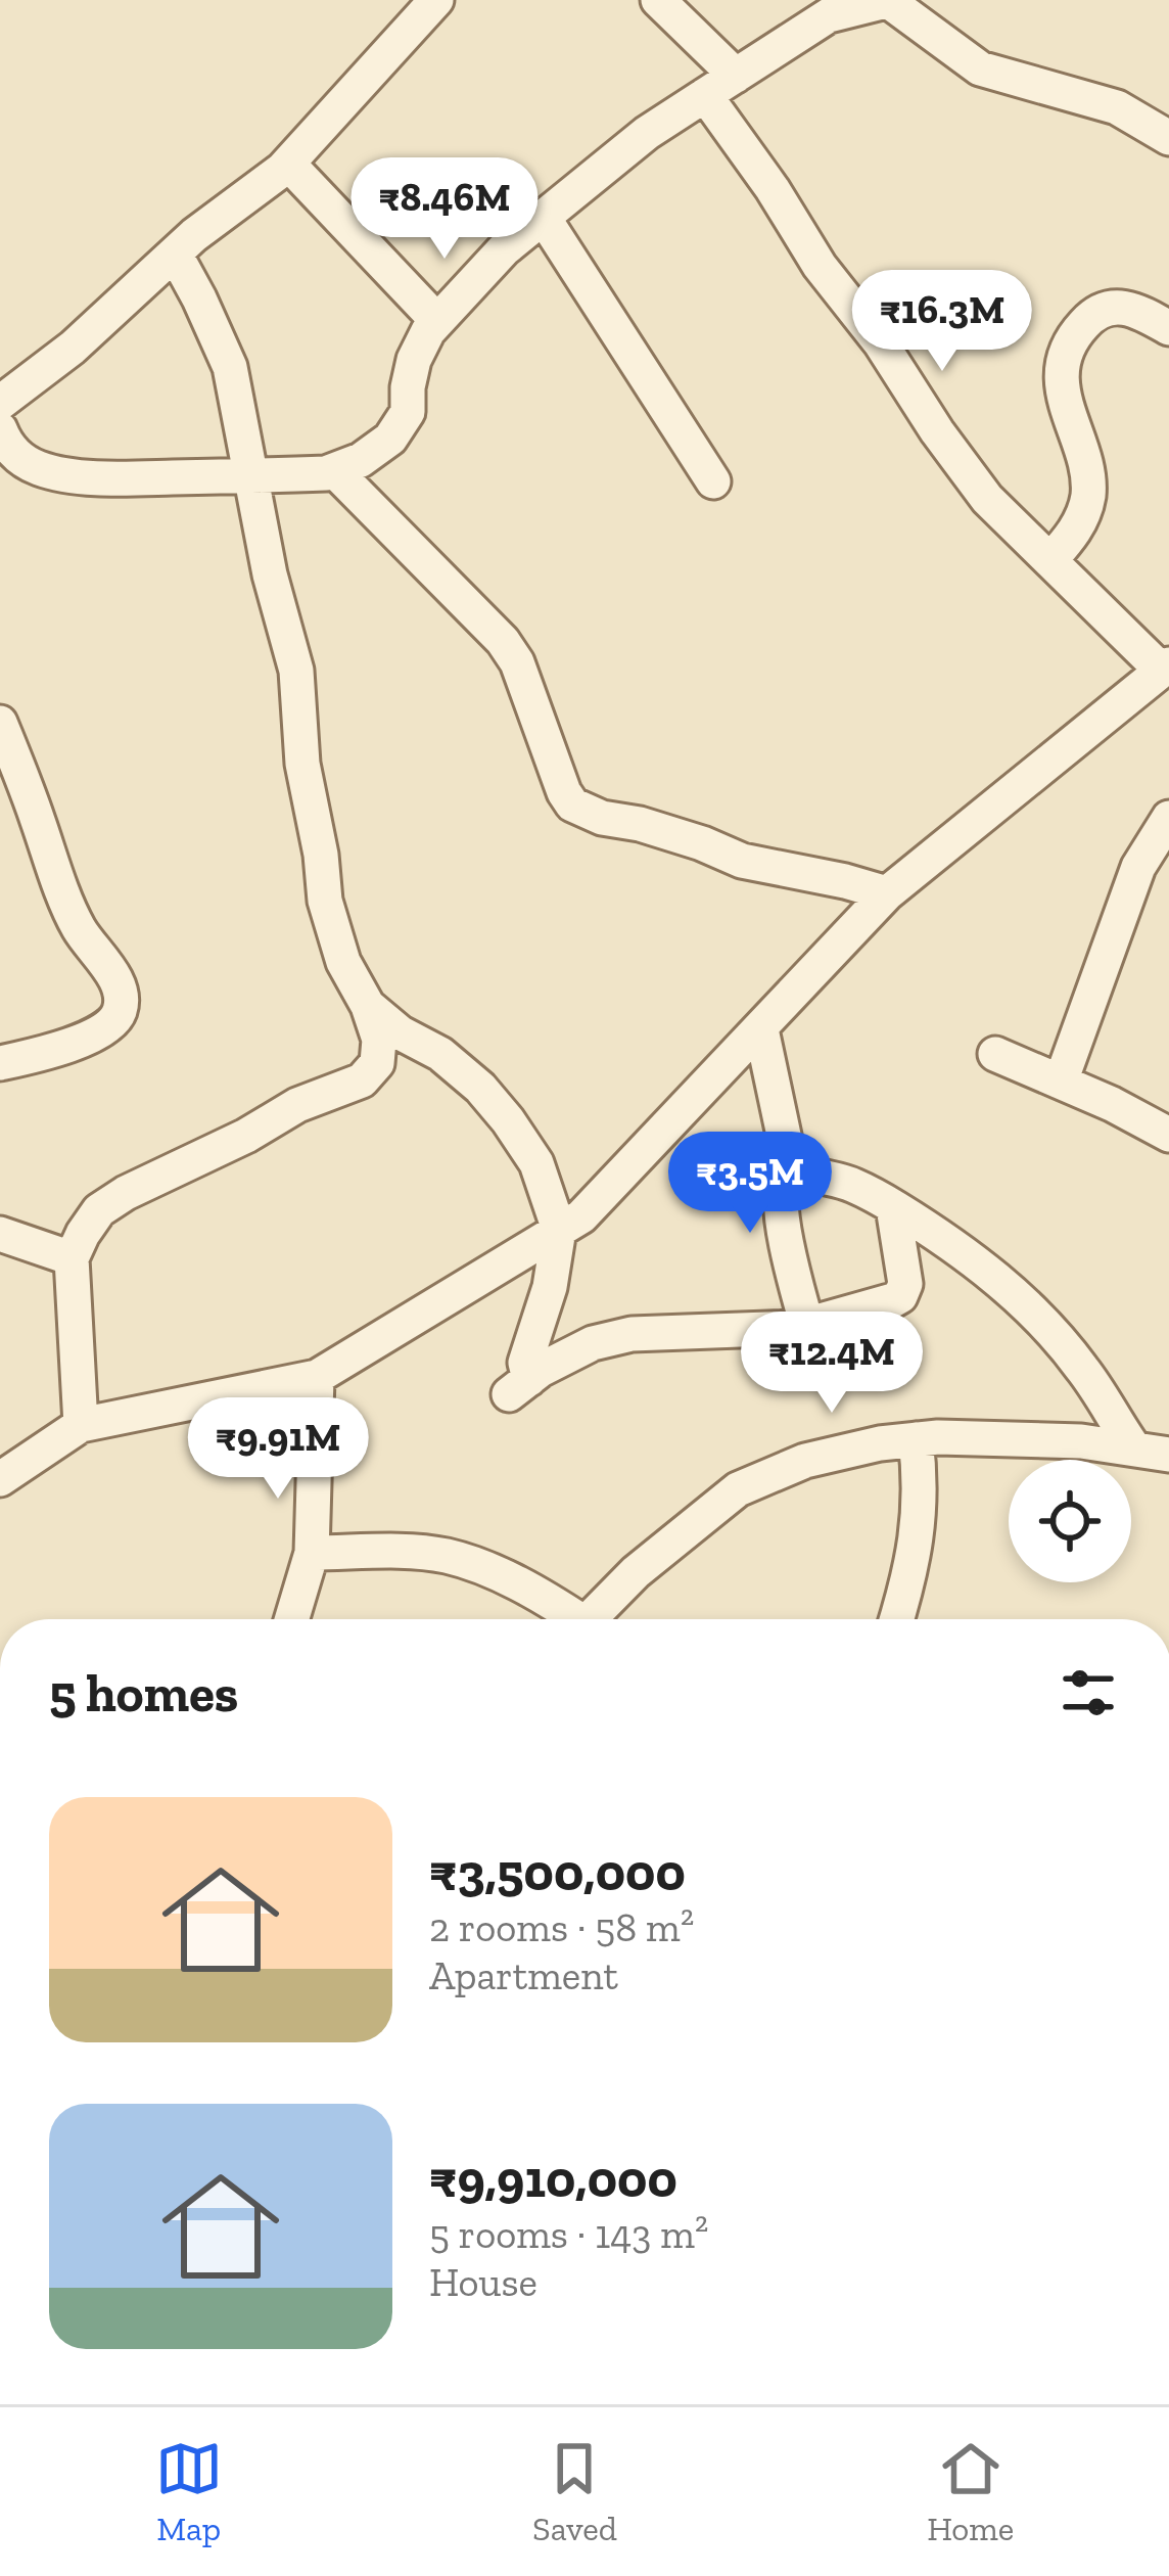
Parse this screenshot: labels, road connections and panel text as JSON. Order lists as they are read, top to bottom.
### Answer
{
  "page": {
    "price": [
      "₹8.46M",
      "₹16.3M",
      "₹3.5M",
      "₹12.4M",
      "₹9.91M"
    ],
    "heading": "5 homes",
    "list": [
      {
        "name": "₹3,500,000",
        "note": "2 rooms · 58 m² · Apartment"
      },
      {
        "name": "₹9,910,000",
        "note": "5 rooms · 143 m² · House"
      }
    ],
    "tabs": ["Map", "Saved", "Home"]
  }
}
